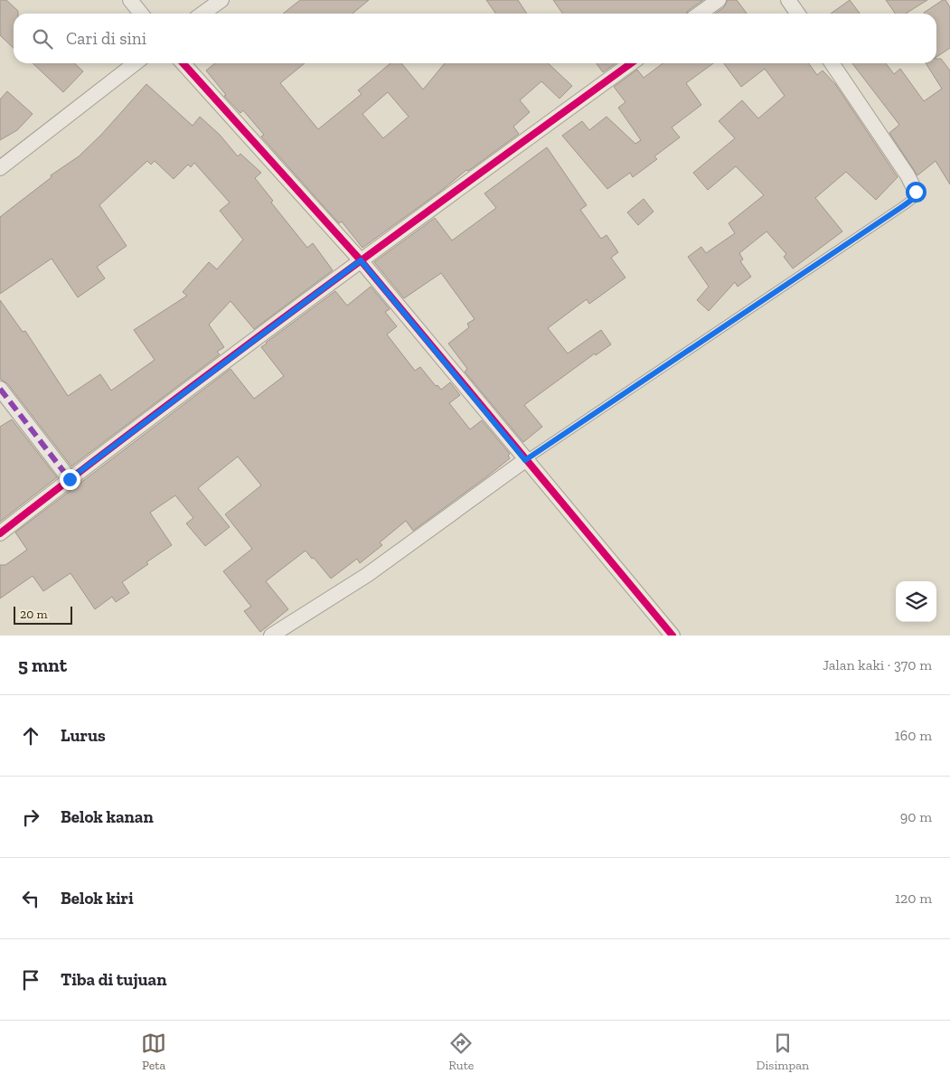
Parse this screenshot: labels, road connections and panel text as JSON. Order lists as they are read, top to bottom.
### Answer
{
  "scale_bar": "20 m",
  "page": {
    "search": "Cari di sini",
    "scale": "20 m",
    "heading": ["5 mnt", "Jalan kaki · 370 m"],
    "list": [
      ["Lurus", "160 m"],
      ["Belok kanan", "90 m"],
      ["Belok kiri", "120 m"],
      "Tiba di tujuan"
    ],
    "nav": ["Peta", "Rute", "Disimpan"]
  }
}
